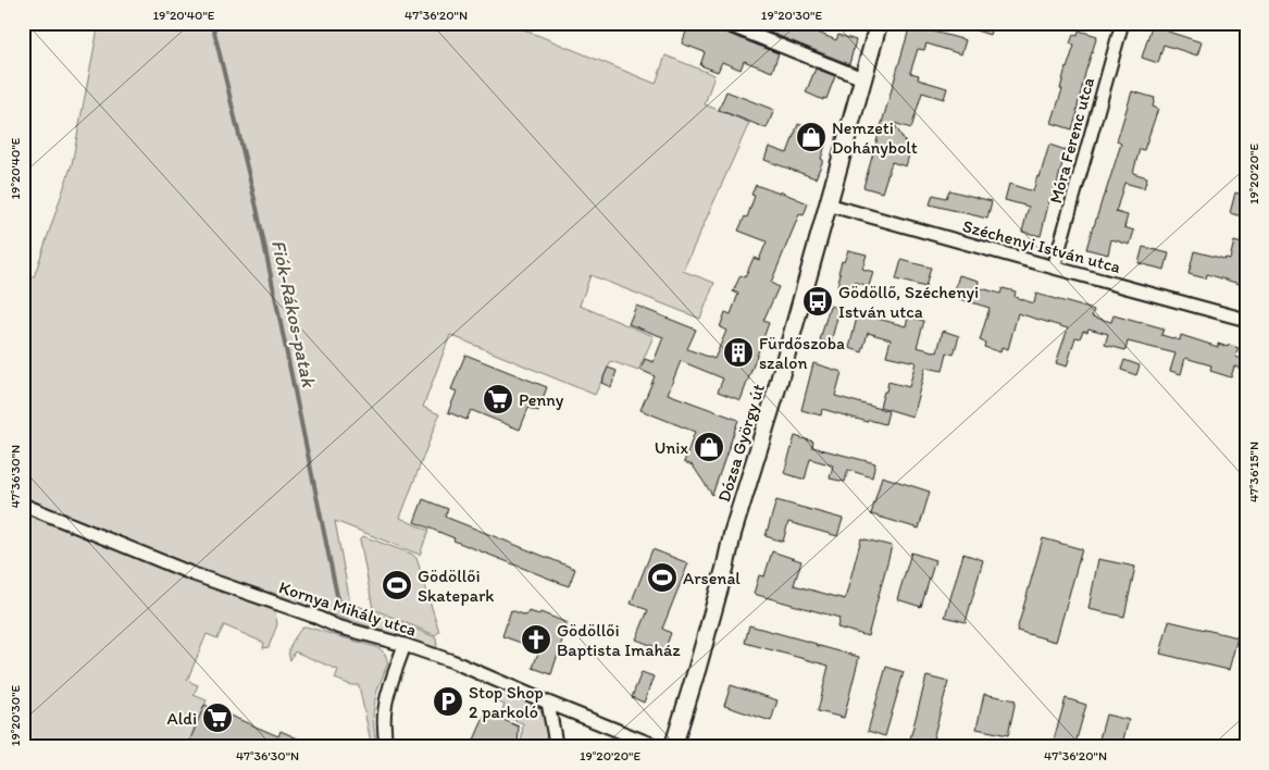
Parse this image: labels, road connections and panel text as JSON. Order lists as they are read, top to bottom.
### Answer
{
  "streets": {
    "main road": ["Dózsa György út"],
    "street": ["Móra Ferenc utca", "Széchenyi István utca", "Kornya Mihály utca"]
  },
  "crossings": [
    ["Móra Ferenc utca", "Széchenyi István utca"],
    ["Széchenyi István utca", "Dózsa György út"]
  ],
  "water": ["Fiók-Rákos-patak"],
  "places": {
    "shop": ["Nemzeti Dohánybolt", "Unix"],
    "bus stop": ["Gödöllő, Széchenyi István utca"],
    "building": ["Fürdőszoba szalon"],
    "supermarket": ["Penny", "Aldi"],
    "sports": ["Arsenal", "Gödöllői Skatepark"],
    "church": ["Gödöllői Baptista Imaház"],
    "parking": ["Stop Shop 2 parkoló"]
  },
  "coordinates": [
    "19°20'40\"E",
    "47°36'20\"N",
    "19°20'30\"E",
    "19°20'20\"E",
    "47°36'15\"N",
    "47°36'30\"N"
  ]
}
